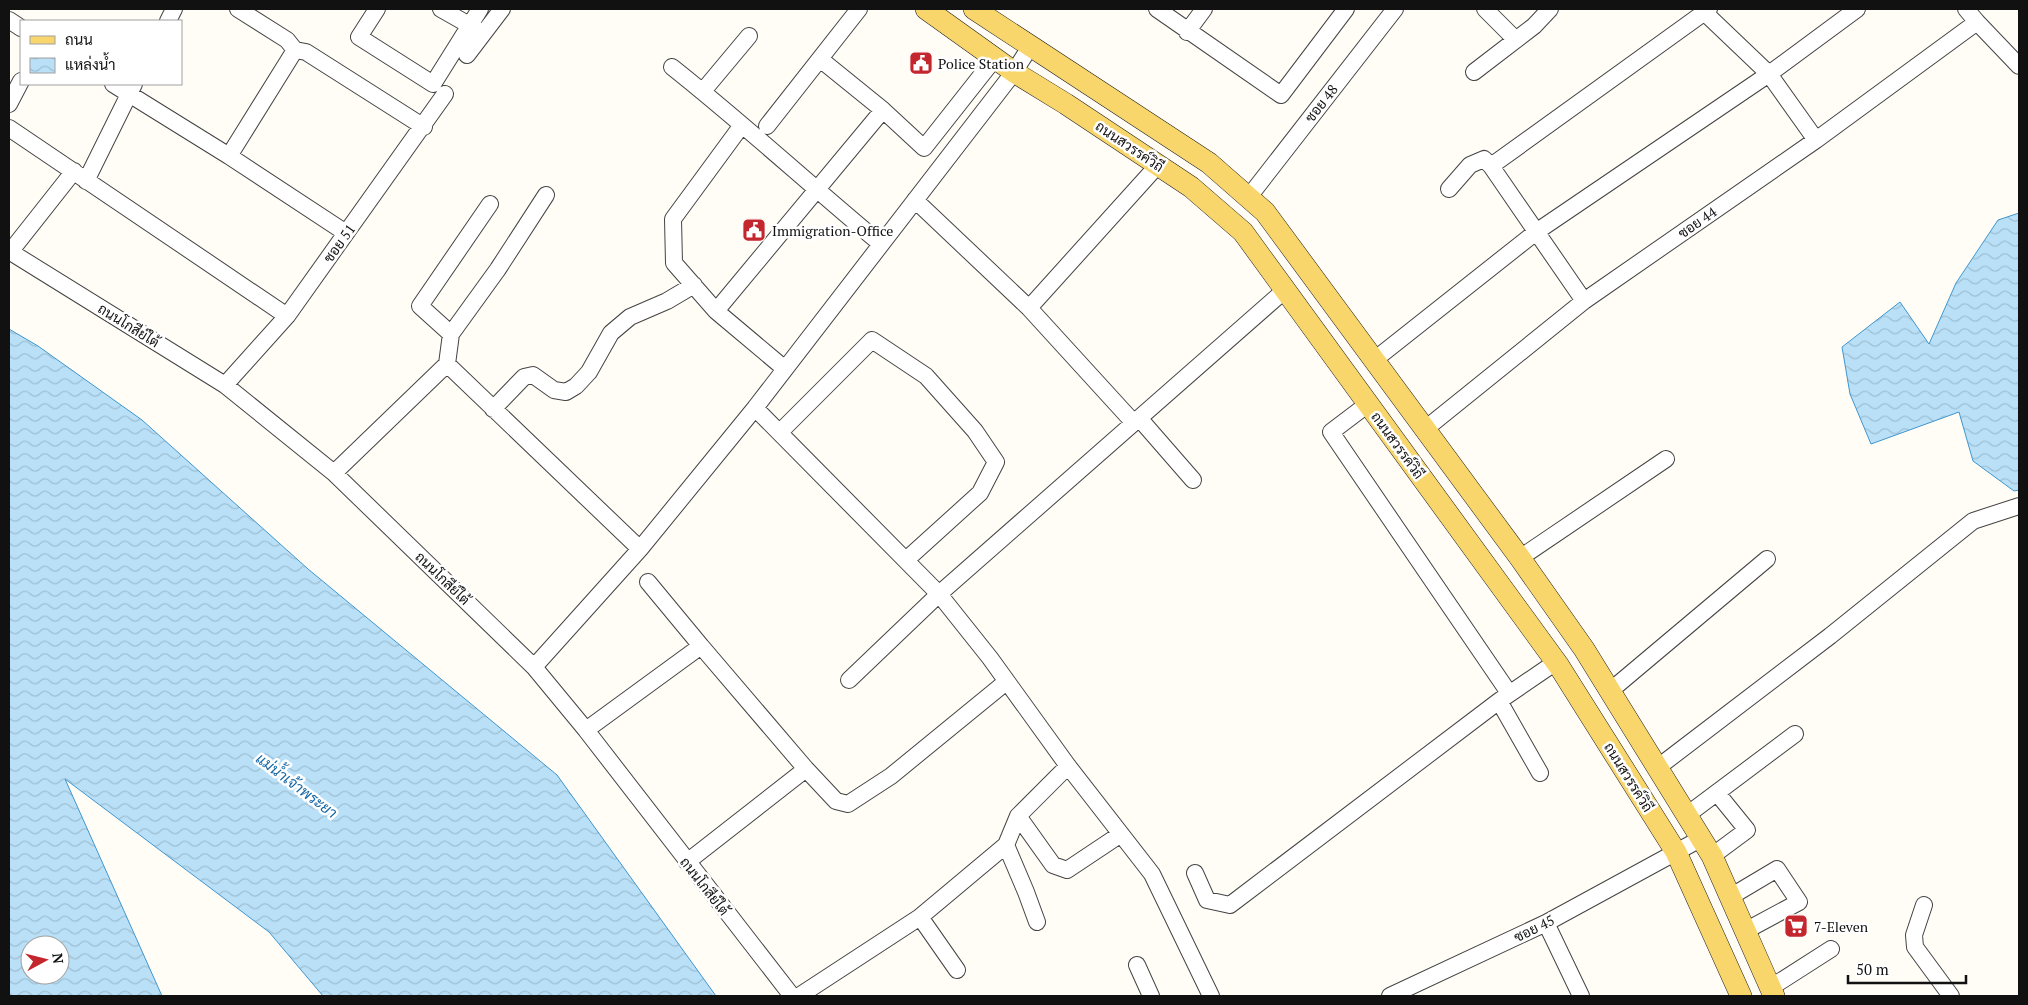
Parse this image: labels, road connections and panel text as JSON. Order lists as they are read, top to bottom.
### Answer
{
  "streets": {
    "main road": ["ถนนสวรรค์วิถี"],
    "street": [
      "ซอย 48",
      "ซอย 44",
      "ซอย 51",
      "ถนนโกสีย์ใต้",
      "ซอย 45"
    ]
  },
  "crossings": [
    ["ซอย 48", "ถนนสวรรค์วิถี"],
    ["ถนนสวรรค์วิถี", "ซอย 44"],
    ["ถนนสวรรค์วิถี", "ซอย 45"],
    ["ซอย 51", "ถนนโกสีย์ใต้"]
  ],
  "water": ["แม่น้ำเจ้าพระยา"],
  "places": {
    "public building": ["Police Station", "Immigration-Office"],
    "supermarket": ["7-Eleven"]
  },
  "legend": ["ถนน", "แหล่งน้ำ"],
  "scale_bar": "50 m",
  "north": "right"
}
